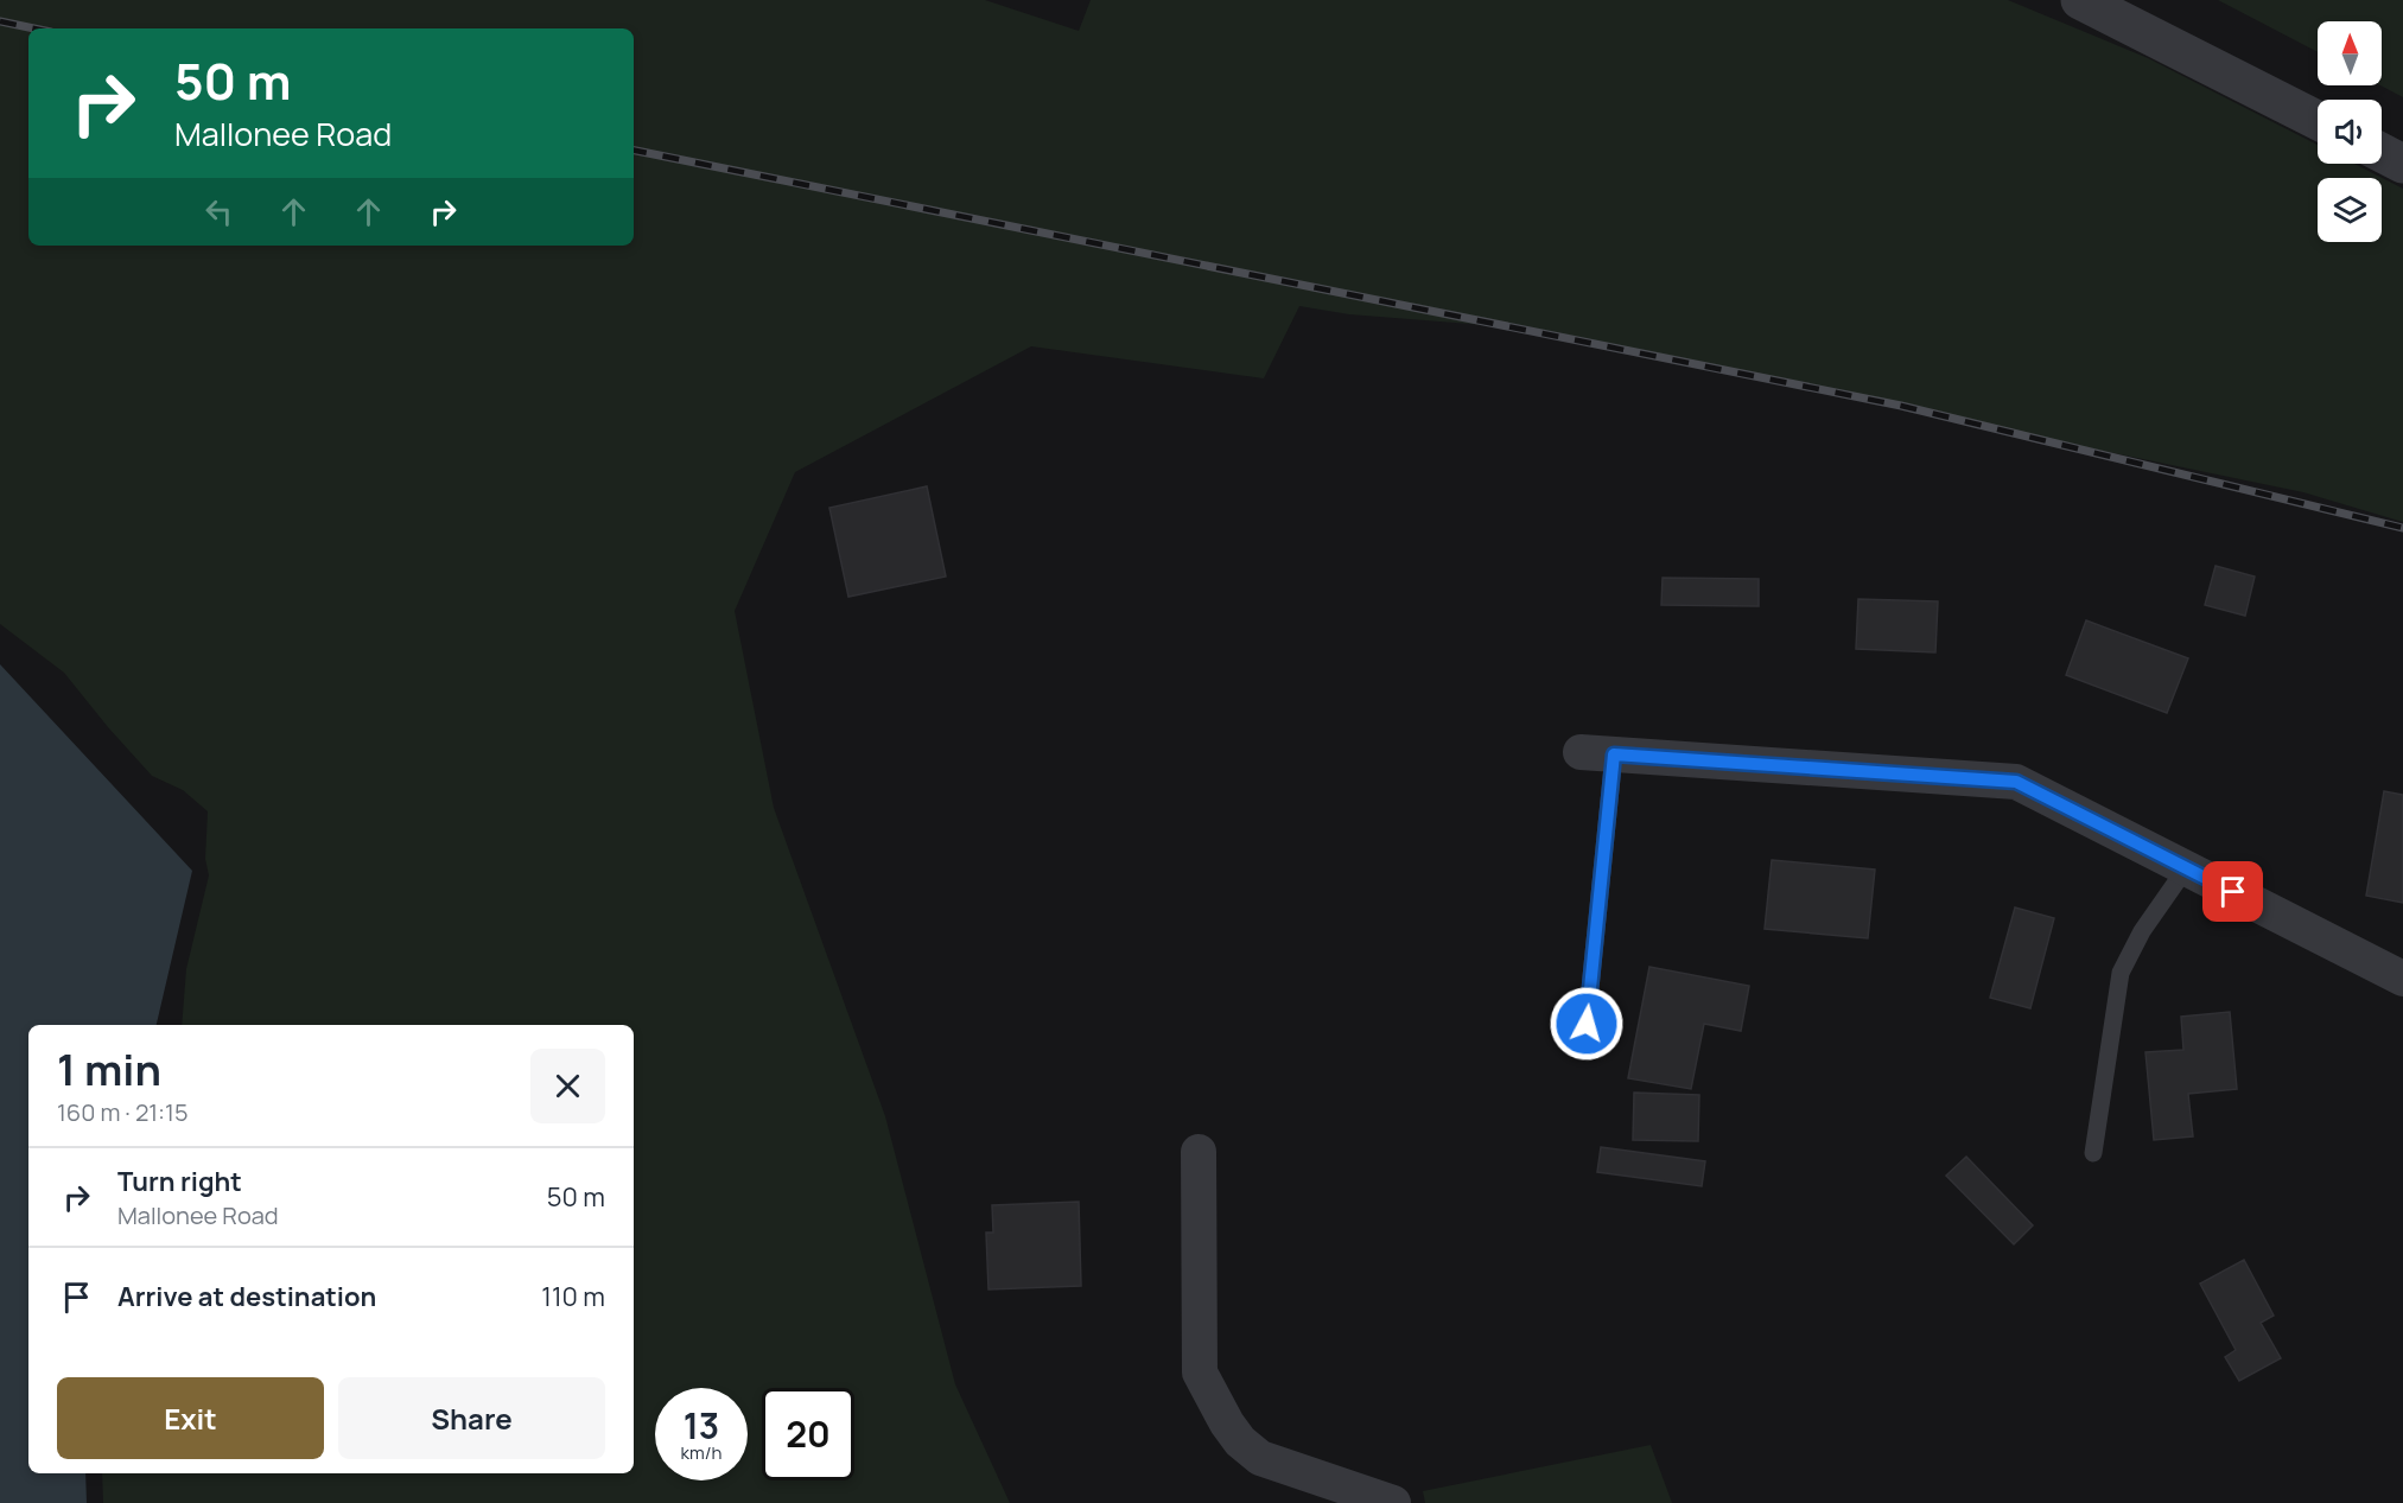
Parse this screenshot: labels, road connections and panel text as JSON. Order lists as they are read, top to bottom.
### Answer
{
  "north": "top",
  "page": {
    "turn": ["50 m", "Mallonee Road"],
    "heading": ["1 min", "160 m · 21:15"],
    "list": [
      {
        "name": "Turn right",
        "note": "Mallonee Road",
        "value": "50 m"
      },
      {
        "name": "Arrive at destination",
        "value": "110 m"
      }
    ],
    "buttons": ["Exit", "Share"],
    "speed": "13 km/h",
    "limit": "20"
  }
}
